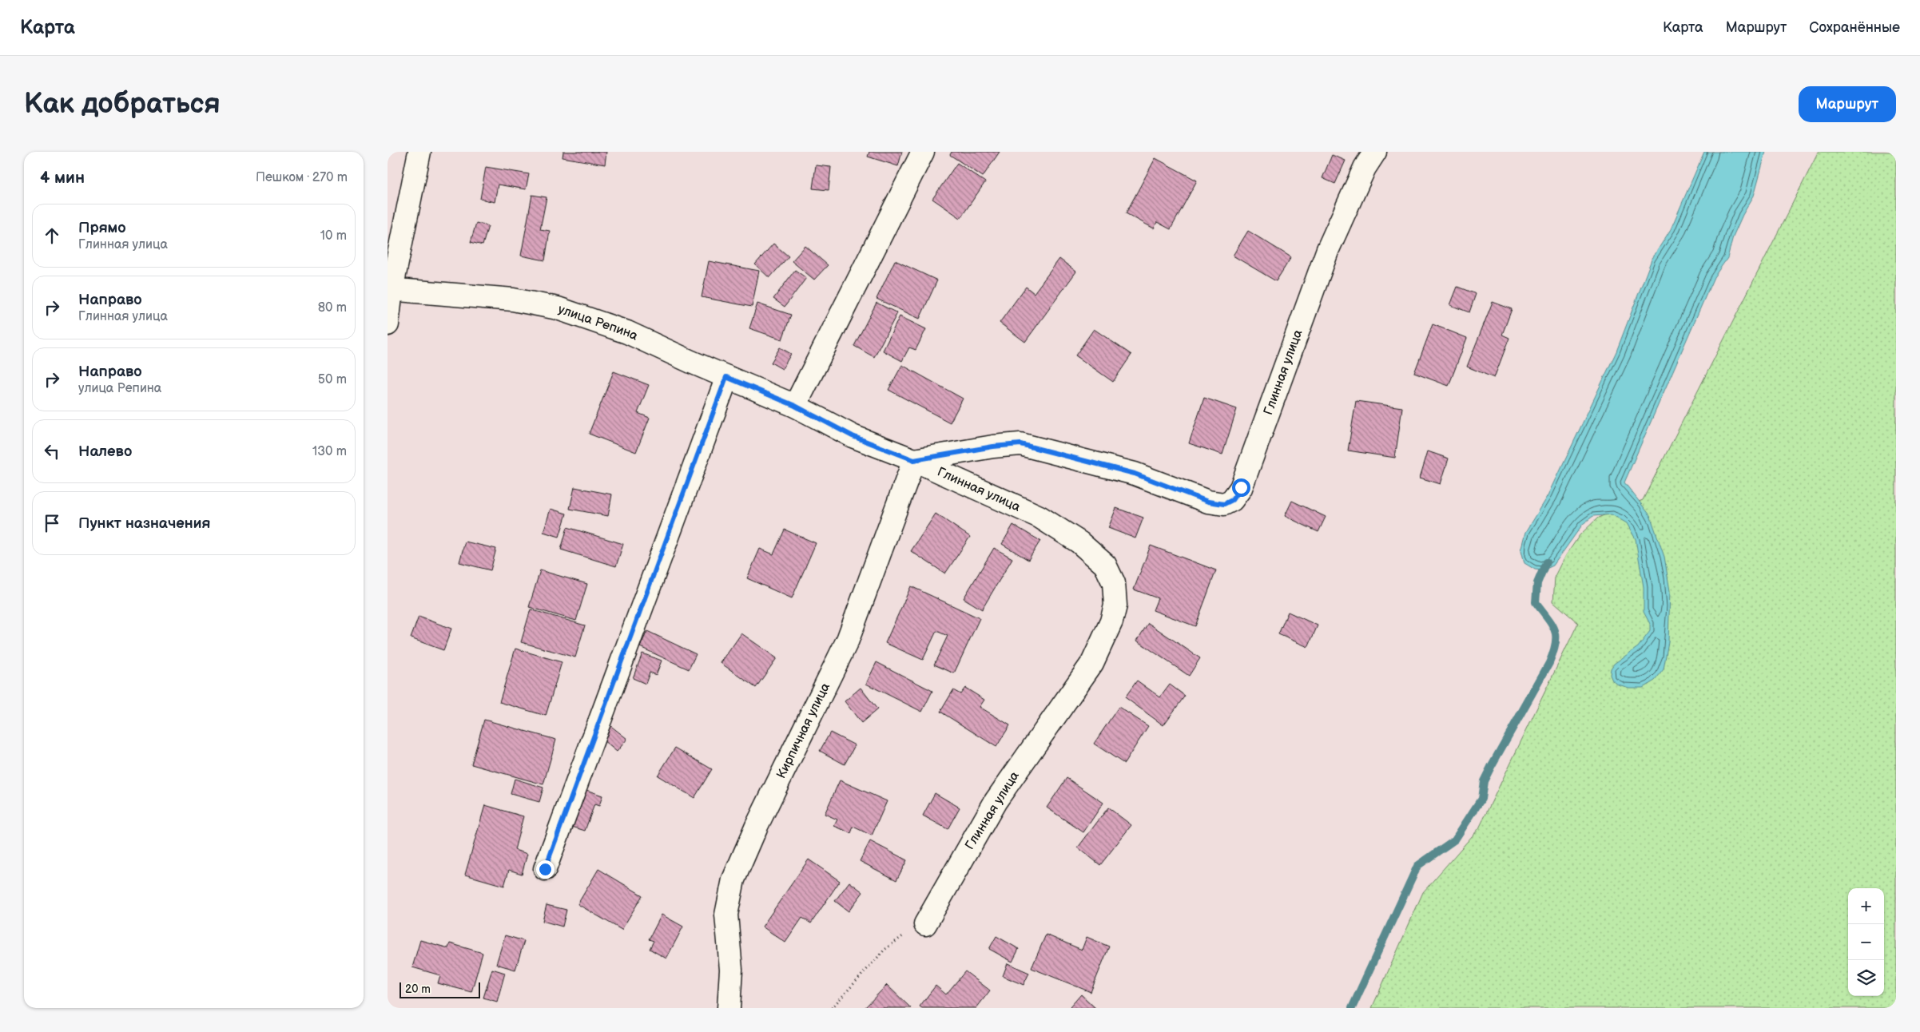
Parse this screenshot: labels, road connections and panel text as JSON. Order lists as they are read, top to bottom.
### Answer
{
  "streets": {
    "street": ["улица Репина", "Глинная улица", "Кирпичная улица"]
  },
  "crossings": [
    ["улица Репина", "Глинная улица"],
    ["улица Репина", "Кирпичная улица"],
    ["Глинная улица", "Кирпичная улица"]
  ],
  "scale_bar": "20 m",
  "page": {
    "header": "Карта",
    "nav": ["Карта", "Маршрут", "Сохранённые"],
    "buttons": "Маршрут",
    "title": "Как добраться",
    "heading": ["4 мин", "Пешком · 270 m"],
    "list": [
      ["Прямо", "Глинная улица", "10 m"],
      ["Направо", "Глинная улица", "80 m"],
      ["Направо", "улица Репина", "50 m"],
      ["Налево", "130 m"],
      "Пункт назначения"
    ],
    "map_buttons": ["+", "−"],
    "scale": "20 m"
  }
}
